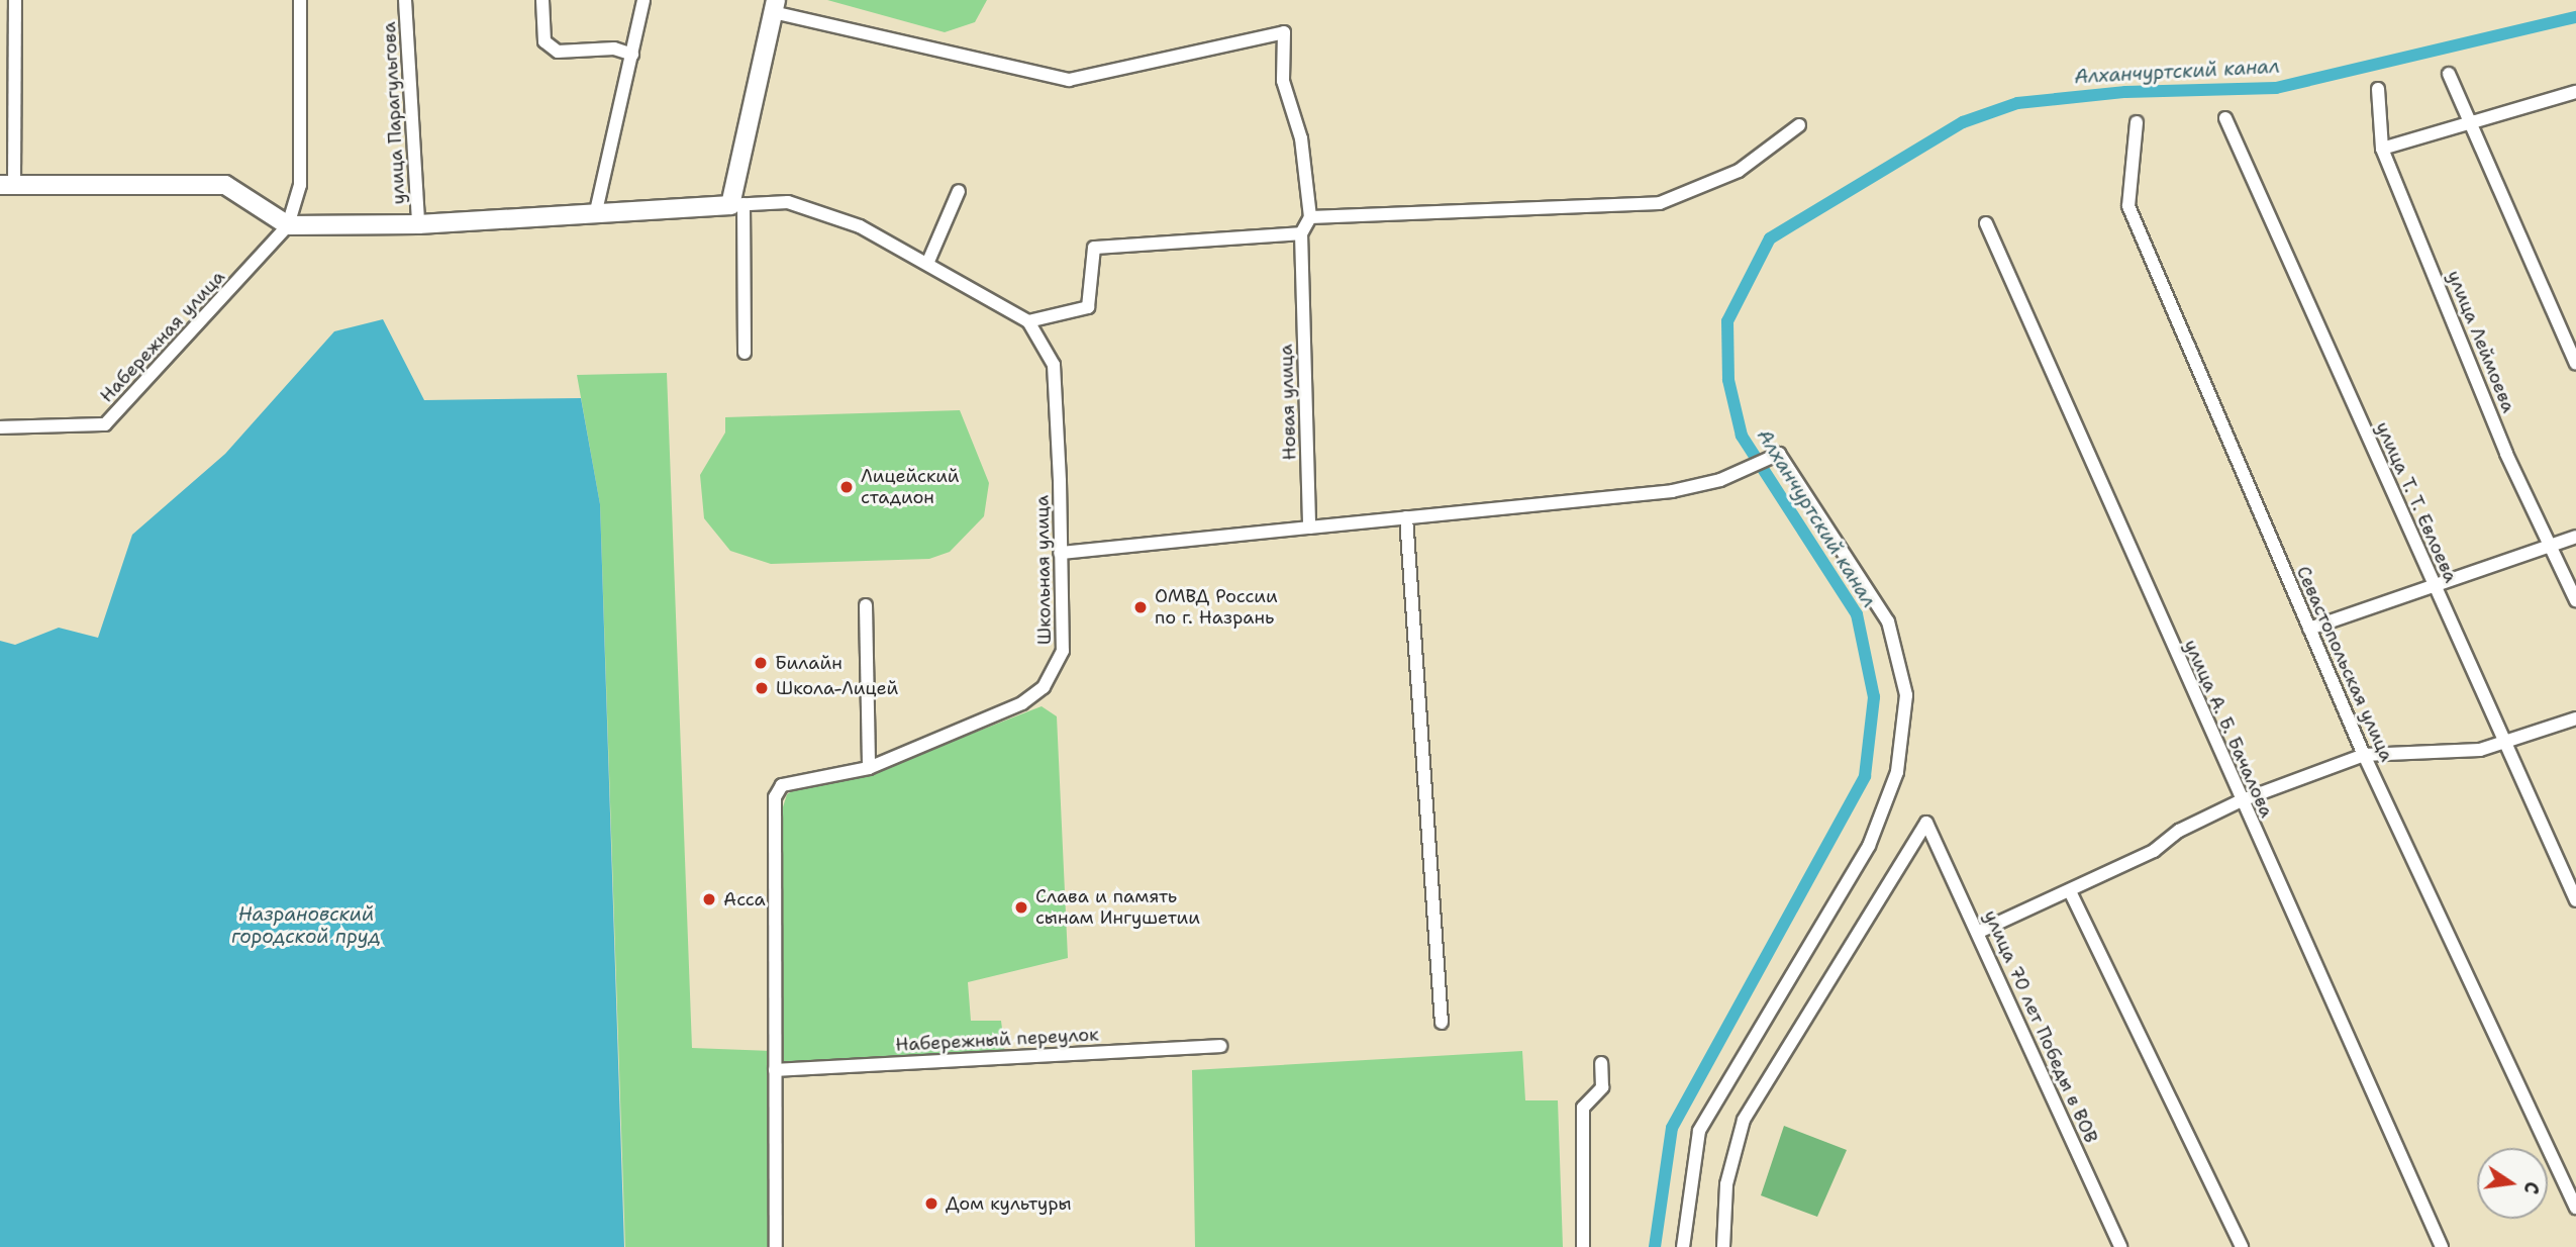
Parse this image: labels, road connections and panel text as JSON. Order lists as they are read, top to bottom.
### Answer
{
  "streets": {
    "street": [
      "улица Парагульгова",
      "Набережная улица",
      "улица Леймоева",
      "Новая улица",
      "улица Т. Т. Евлоева",
      "Школьная улица",
      "Севастопольская улица",
      "улица А. Б. Бачалова",
      "улица 70 лет Победы в ВОВ",
      "Набережный переулок"
    ]
  },
  "crossings": [
    ["Школьная улица", "Набережный переулок"]
  ],
  "water": ["Алханчуртский канал", "Назрановский городской пруд"],
  "places": [
    "Лицейский стадион",
    "ОМВД России по г. Назрань",
    "Билайн",
    "Школа-Лицей",
    "Асса",
    "Слава и память сынам Ингушетии",
    "Дом культуры"
  ],
  "north": "right"
}
